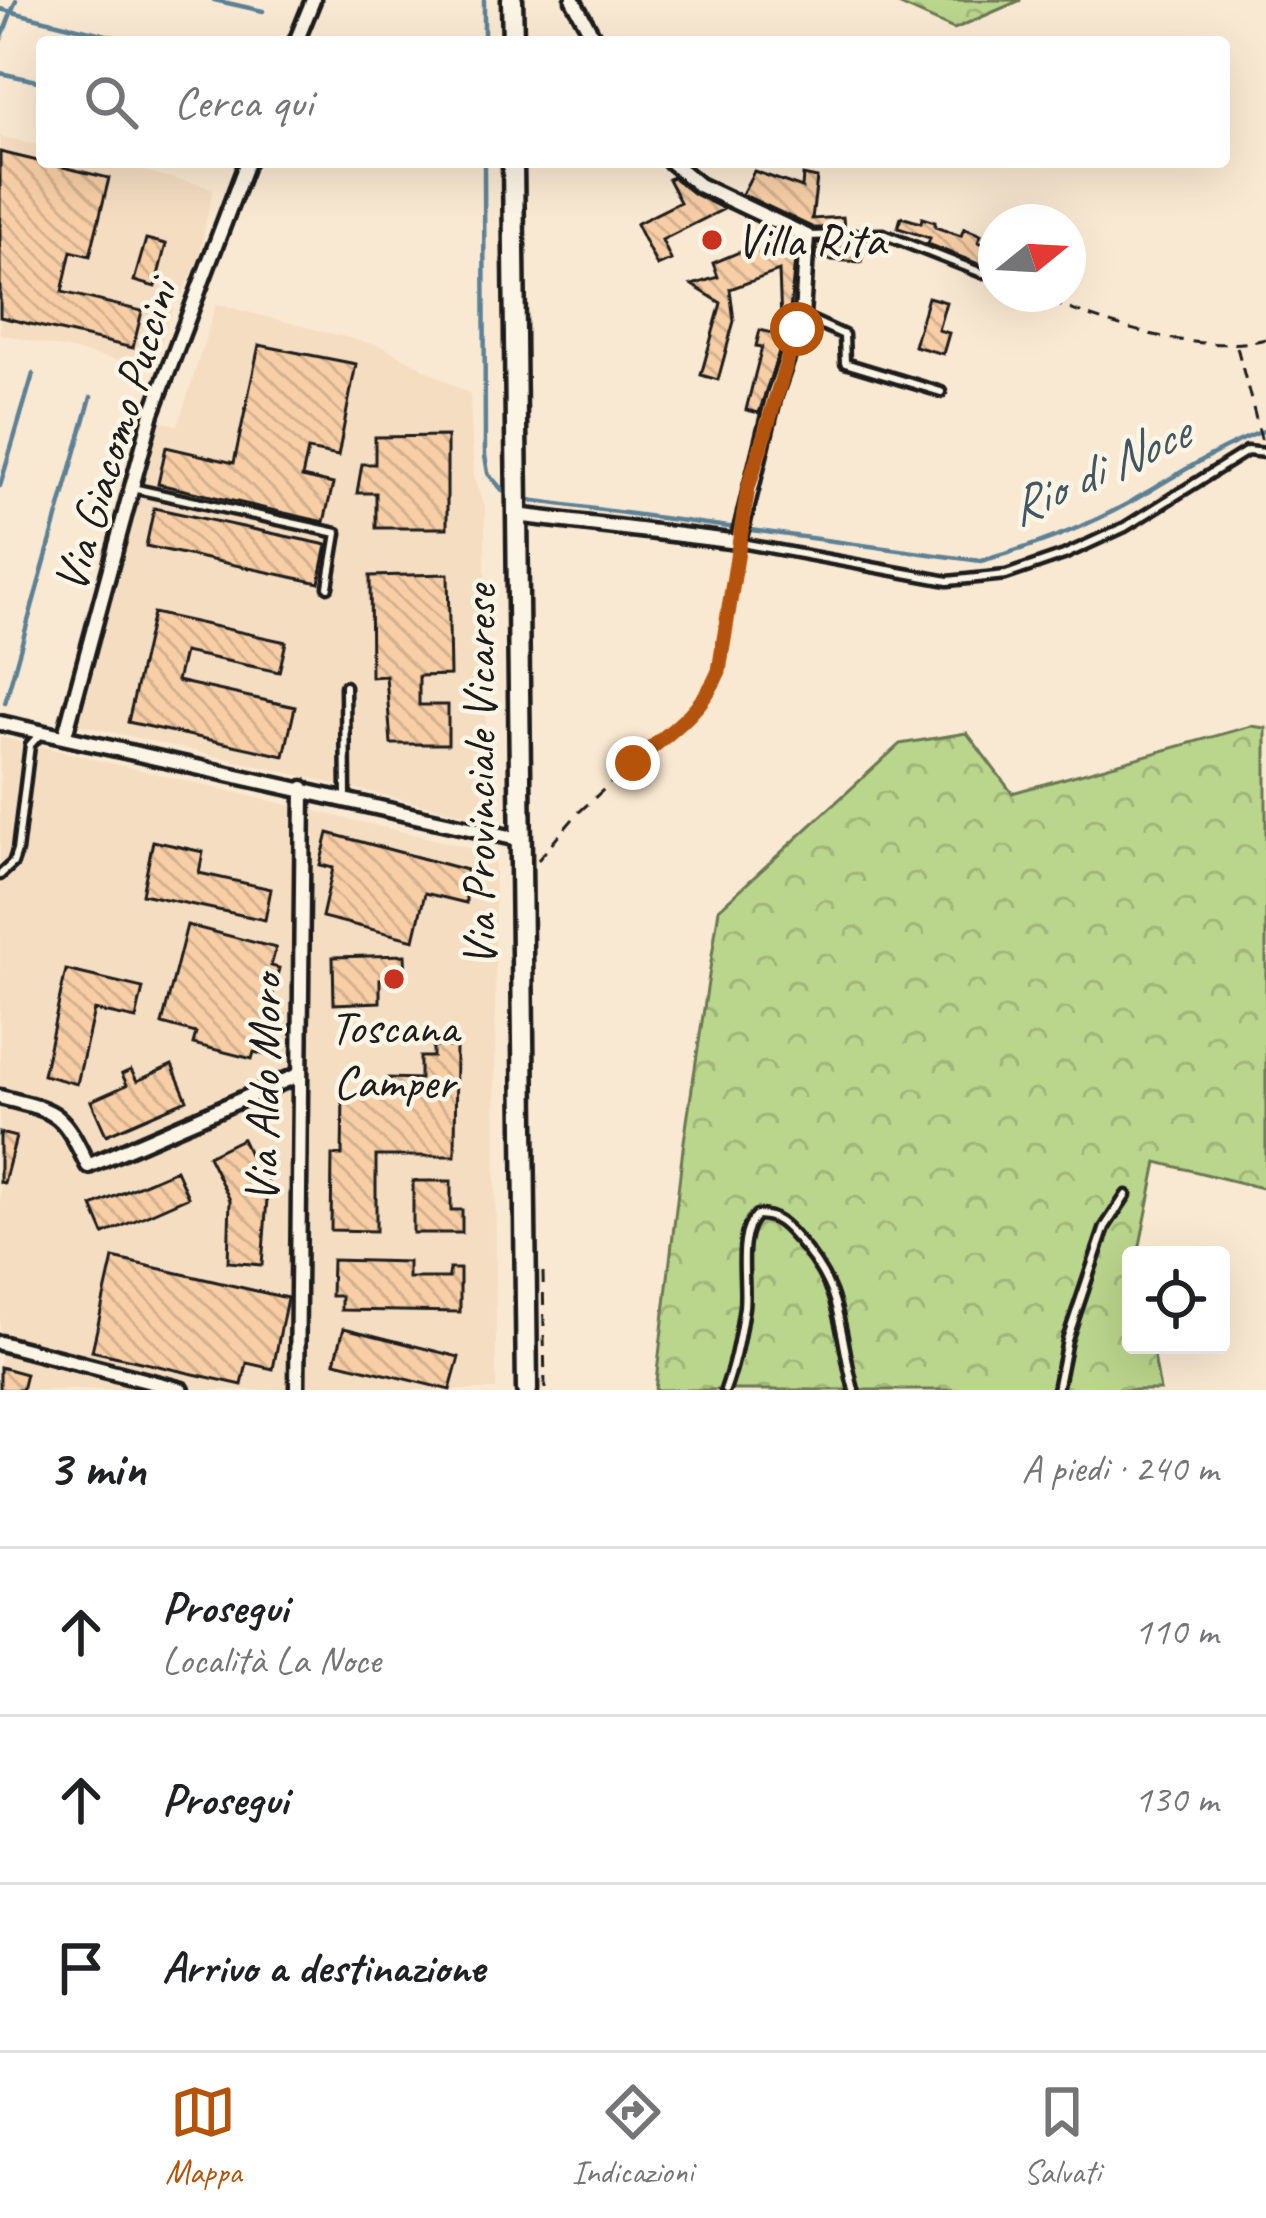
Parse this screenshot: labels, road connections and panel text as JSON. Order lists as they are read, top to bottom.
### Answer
{
  "streets": {
    "main road": ["Via Provinciale Vicarese"],
    "street": ["Via Giacomo Puccini", "Via Aldo Moro"]
  },
  "water": ["Rio di Noce"],
  "places": ["Villa Rita", "Toscana Camper"],
  "north": "right",
  "page": {
    "search": "Cerca qui",
    "heading": ["3 min", "A piedi · 240 m"],
    "list": [
      ["Prosegui", "Località La Noce", "110 m"],
      ["Prosegui", "130 m"],
      "Arrivo a destinazione"
    ],
    "nav": ["Mappa", "Indicazioni", "Salvati"]
  }
}
